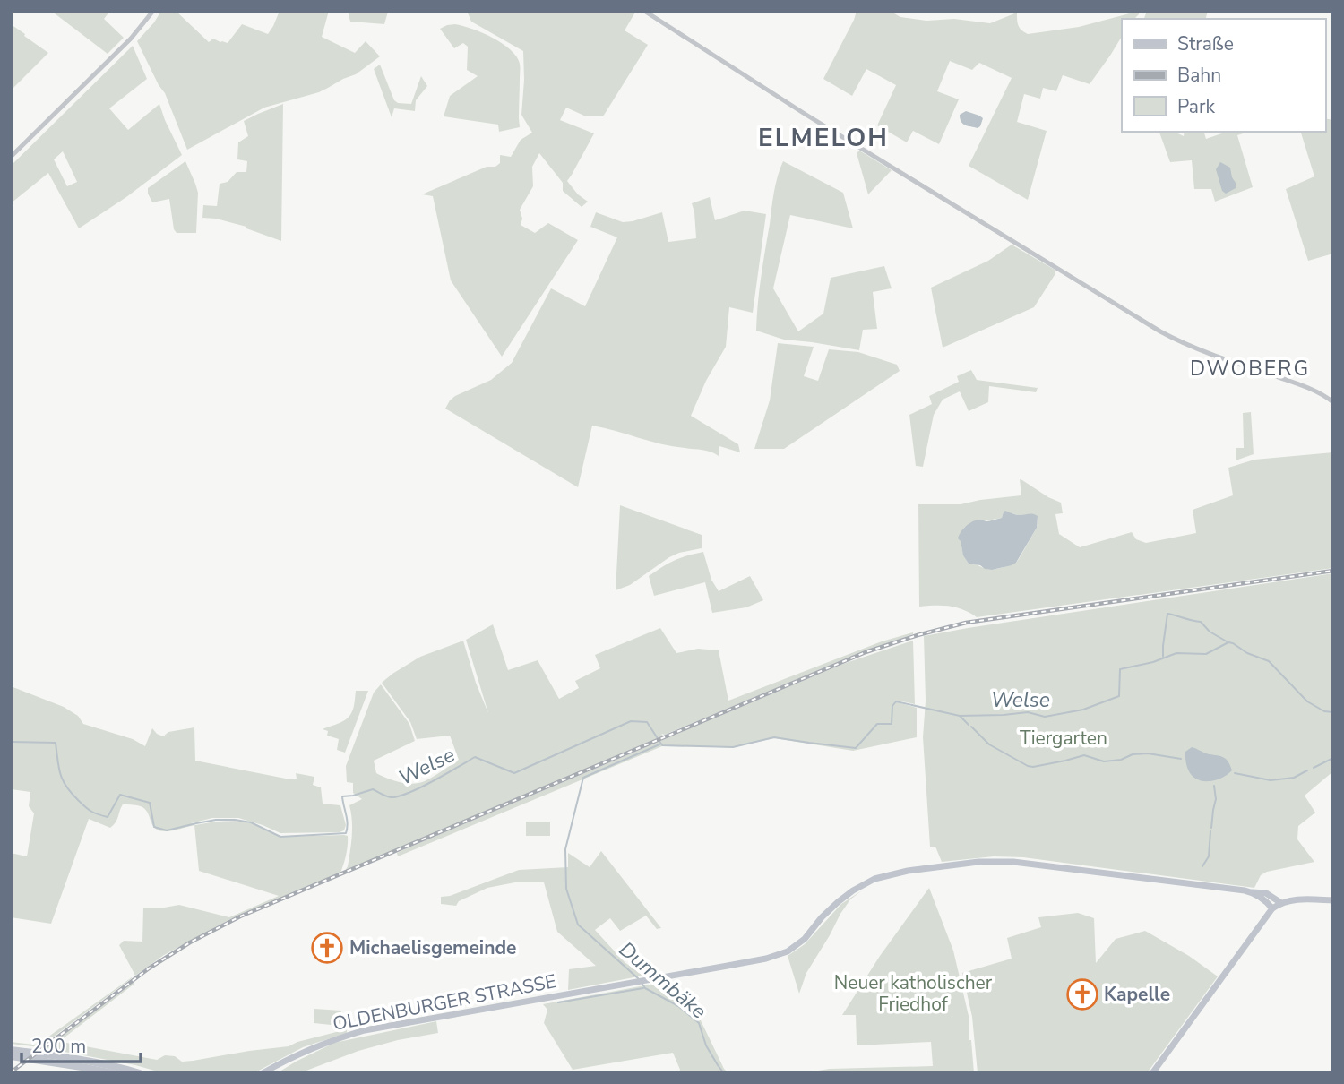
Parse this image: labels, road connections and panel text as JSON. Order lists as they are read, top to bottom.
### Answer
{
  "streets": {
    "main road": ["OLDENBURGER STRASSE"]
  },
  "districts": ["ELMELOH", "DWOBERG"],
  "water": ["Welse", "Dummbäke"],
  "parks": ["Tiergarten", "Neuer katholischer Friedhof"],
  "places": {
    "church": ["Michaelisgemeinde", "Kapelle"]
  },
  "legend": ["Straße", "Bahn", "Park"],
  "scale_bar": "200 m"
}
